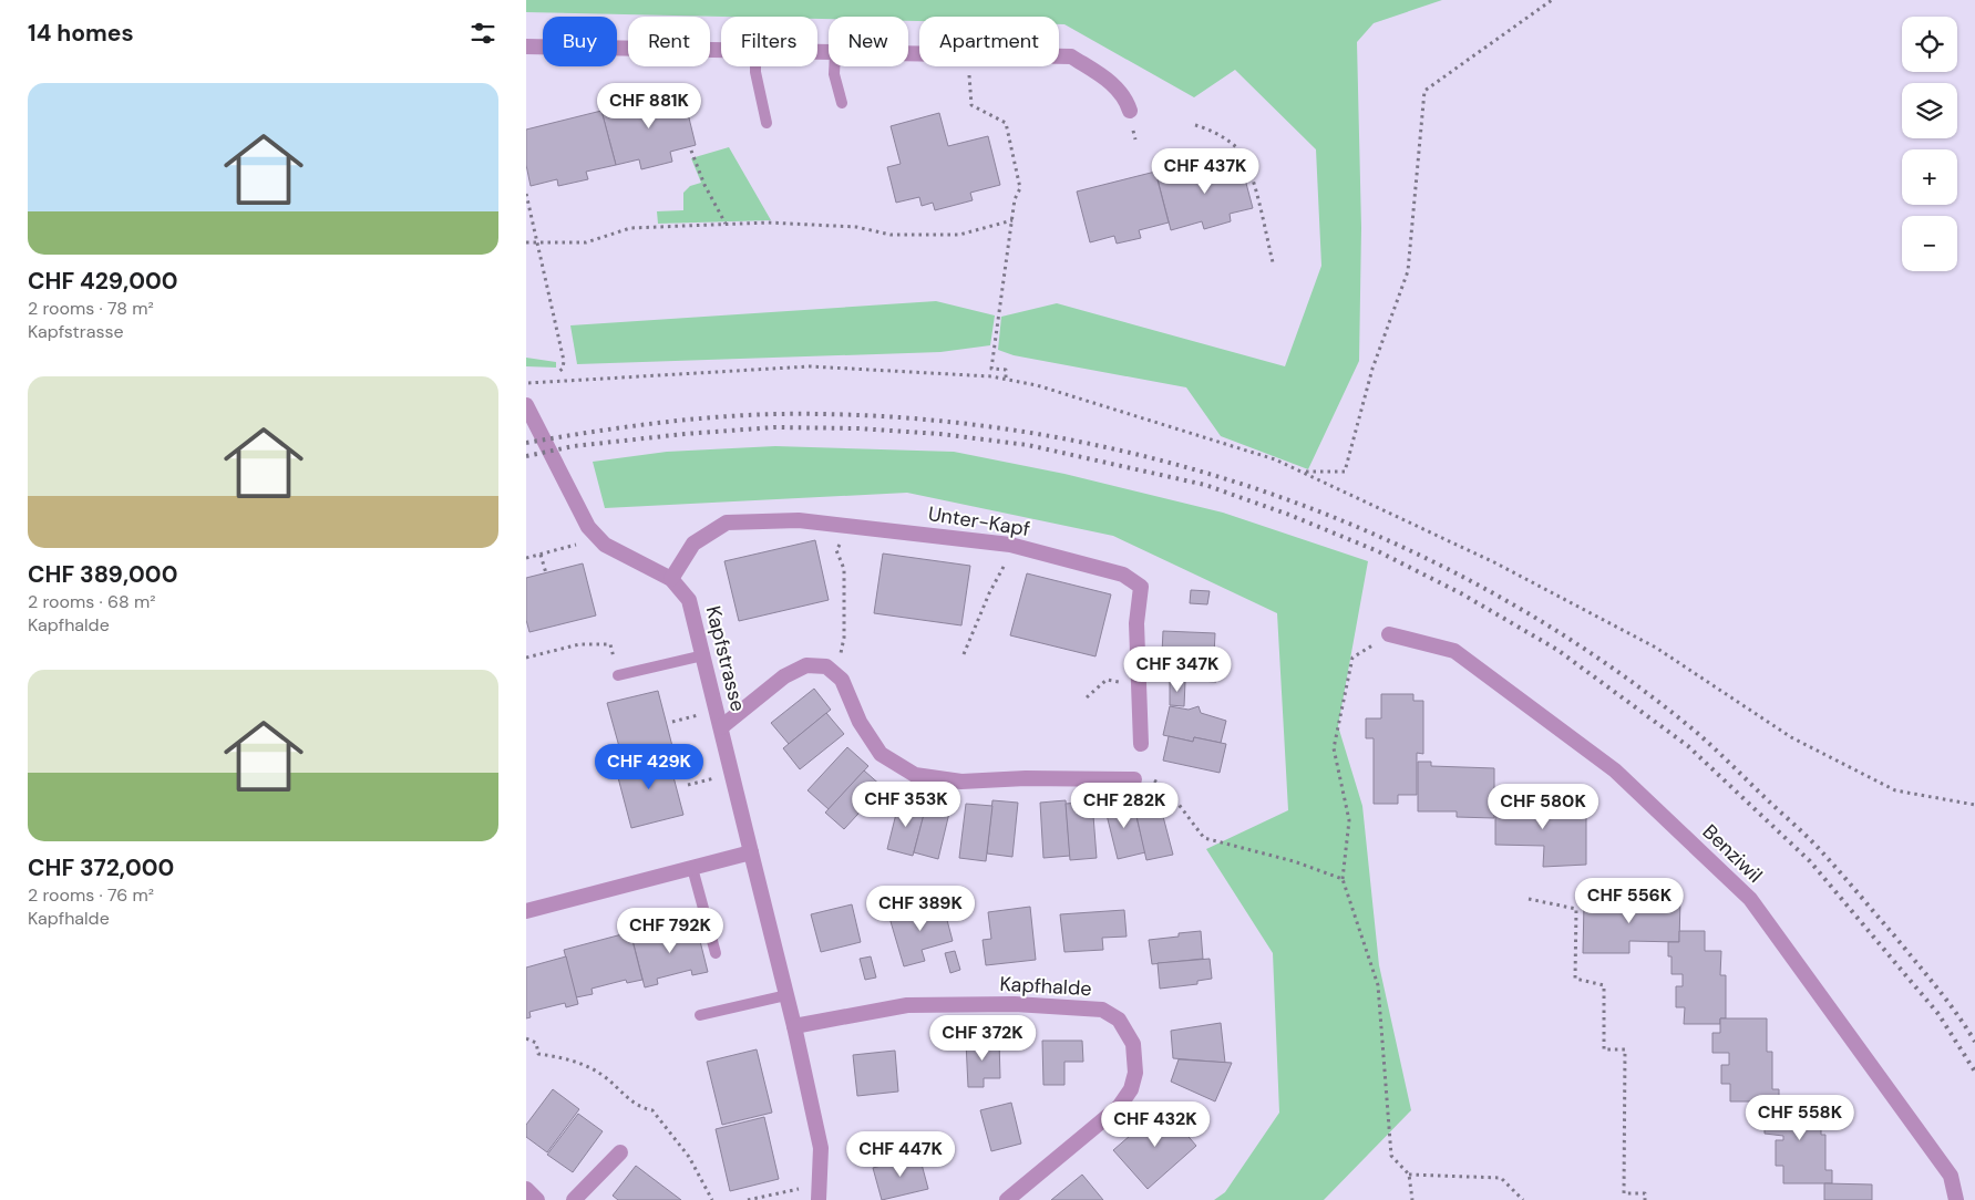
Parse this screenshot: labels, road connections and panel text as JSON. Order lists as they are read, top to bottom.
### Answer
{
  "streets": {
    "street": [
      "Unter-Kapf",
      "Kapfstrasse",
      "Benziwil",
      "Kapfhalde"
    ]
  },
  "crossings": [
    ["Unter-Kapf", "Kapfstrasse"],
    ["Kapfstrasse", "Kapfhalde"]
  ],
  "page": {
    "heading": "14 homes",
    "map_buttons": ["+", "−"],
    "chip": [
      "Buy",
      "Rent",
      "Filters",
      "New",
      "Apartment"
    ],
    "list": [
      {
        "name": "CHF 429,000",
        "note": "2 rooms · 78 m² · Kapfstrasse"
      },
      {
        "name": "CHF 389,000",
        "note": "2 rooms · 68 m² · Kapfhalde"
      },
      {
        "name": "CHF 372,000",
        "note": "2 rooms · 76 m² · Kapfhalde"
      }
    ],
    "price": [
      "CHF 881K",
      "CHF 437K",
      "CHF 347K",
      "CHF 429K",
      "CHF 353K",
      "CHF 282K",
      "CHF 580K",
      "CHF 556K",
      "CHF 389K",
      "CHF 792K",
      "CHF 372K",
      "CHF 558K",
      "CHF 432K",
      "CHF 447K"
    ]
  }
}
